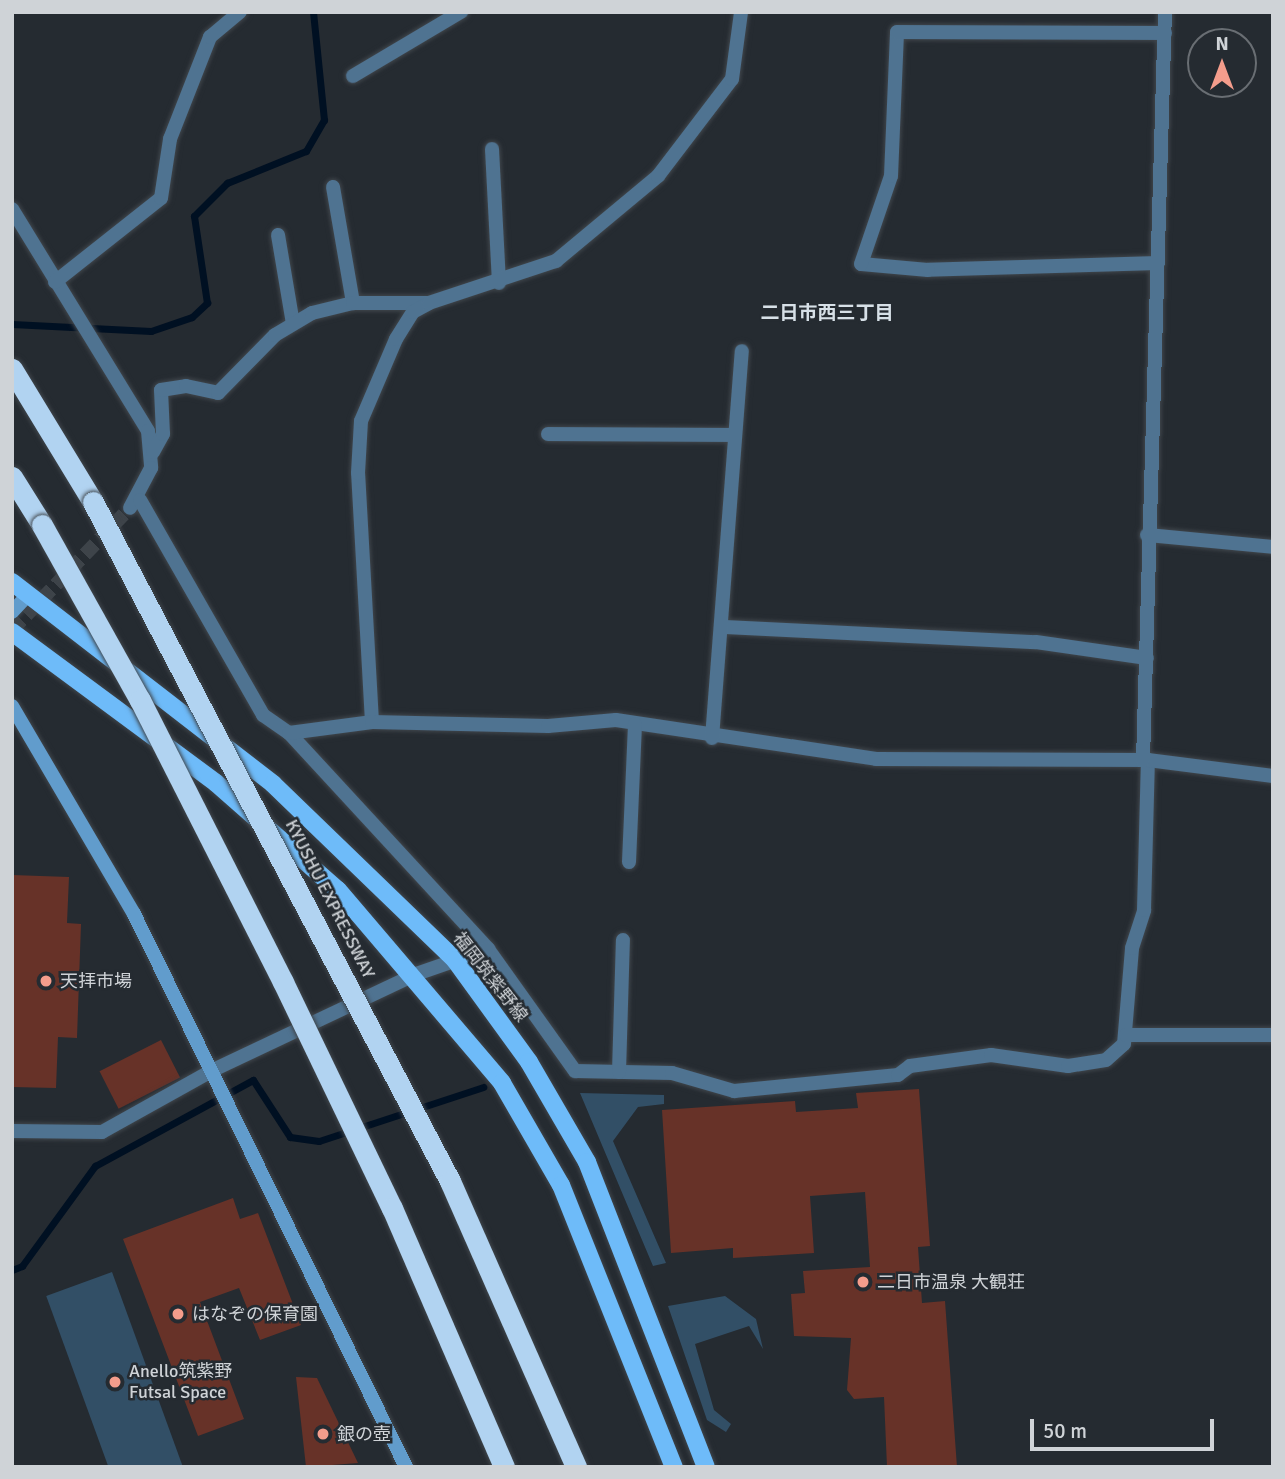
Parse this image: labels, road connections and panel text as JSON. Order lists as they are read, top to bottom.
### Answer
{
  "streets": {
    "highway": ["KYUSHU EXPRESSWAY"],
    "main road": ["福岡筑紫野線"]
  },
  "districts": ["二日市西三丁目"],
  "places": [
    "天拝市場",
    "二日市温泉 大観荘",
    "はなぞの保育園",
    "Anello筑紫野 Futsal Space",
    "銀の壺"
  ],
  "scale_bar": "50 m",
  "north": "top"
}
